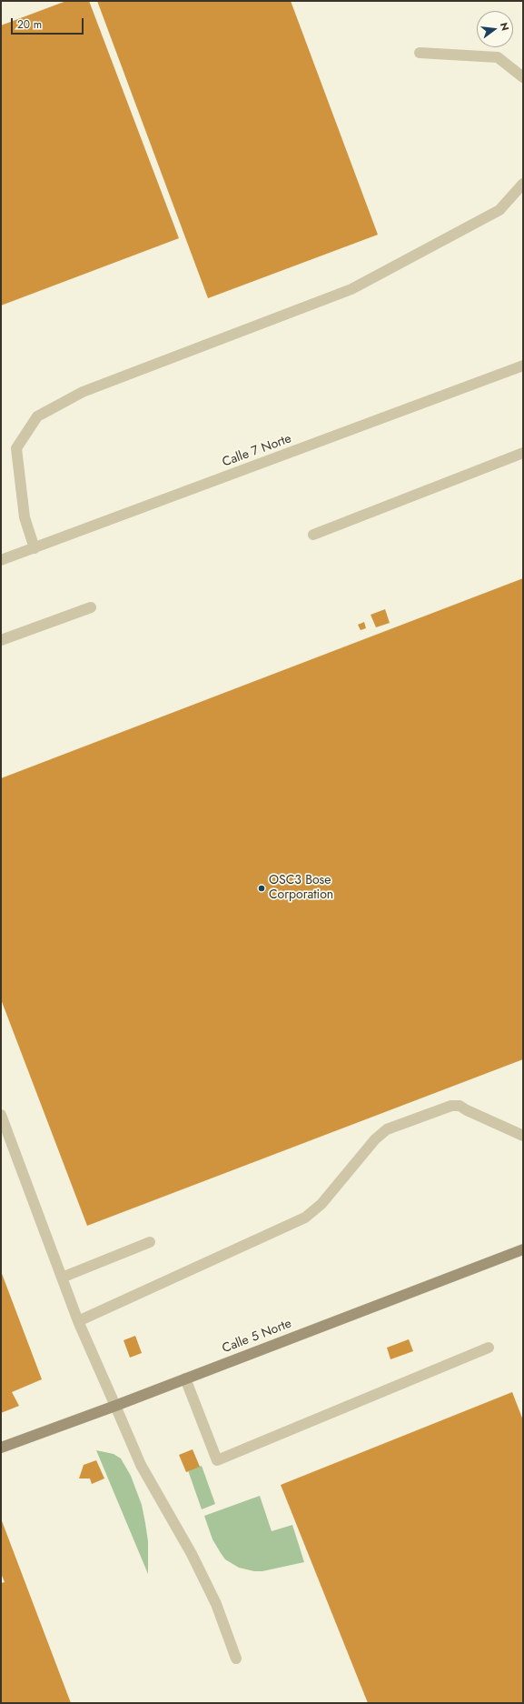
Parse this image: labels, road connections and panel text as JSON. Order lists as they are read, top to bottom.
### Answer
{
  "streets": {
    "street": ["Calle 5 Norte"],
    "lane": ["Calle 7 Norte"]
  },
  "places": ["OSC3 Bose Corporation"],
  "scale_bar": "20 m",
  "north": "right"
}
